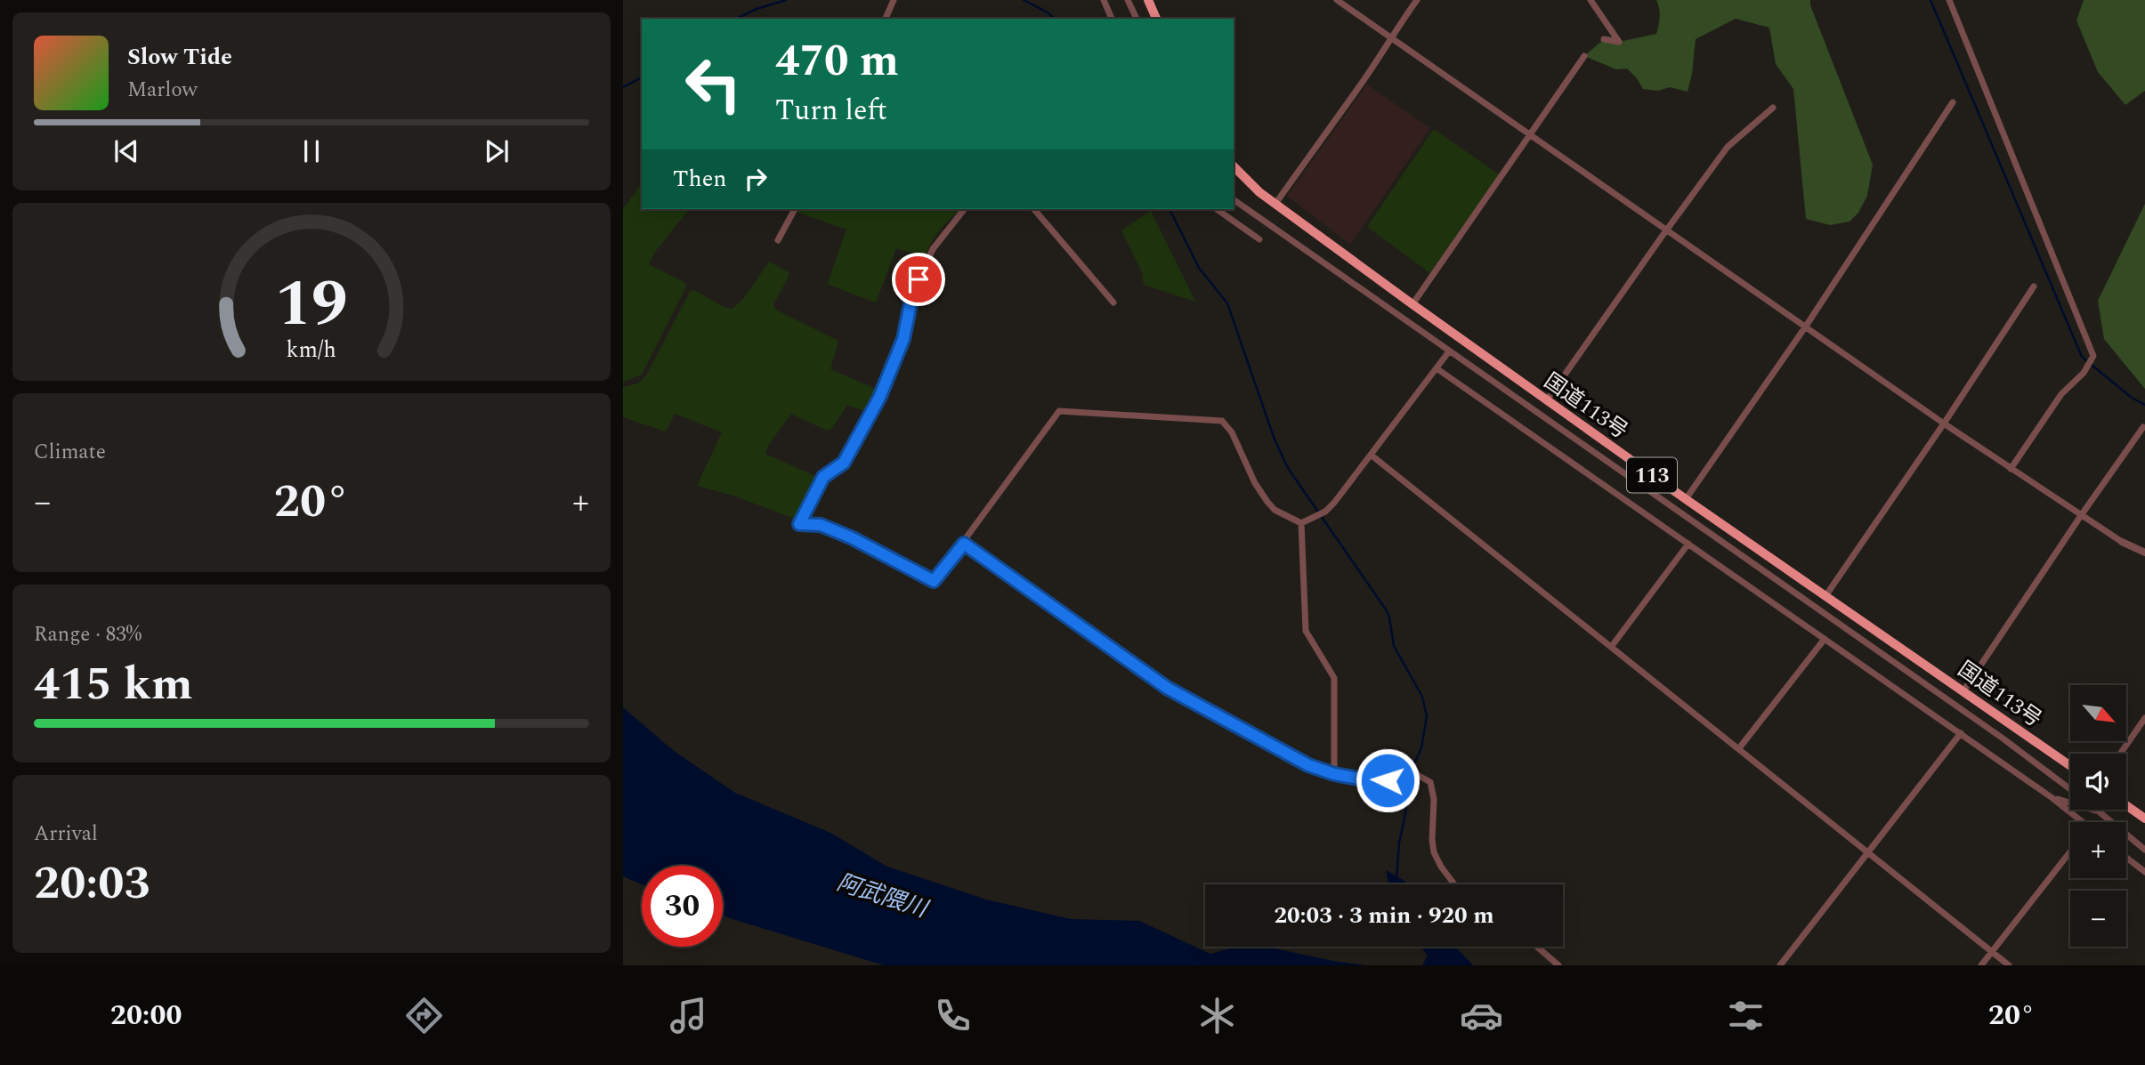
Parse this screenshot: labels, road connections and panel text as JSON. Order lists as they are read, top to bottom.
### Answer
{
  "streets": {
    "highway": ["国道113号", "113"]
  },
  "water": ["阿武隈川"],
  "north": "bottom right",
  "page": {
    "turn": ["470 m", "Turn left"],
    "song": ["Slow Tide", "Marlow"],
    "then": "Then",
    "tile": [
      "Climate",
      ["Range · 83%", "415 km"],
      ["Arrival", "20:03"]
    ],
    "heat": ["−", "20°", "+"],
    "map_buttons": ["+", "−"],
    "limit": "30",
    "trip": "20:03 · 3 min · 920 m",
    "tabs": ["20:00", "20°"],
    "gauge": ["19", "km/h"]
  }
}
